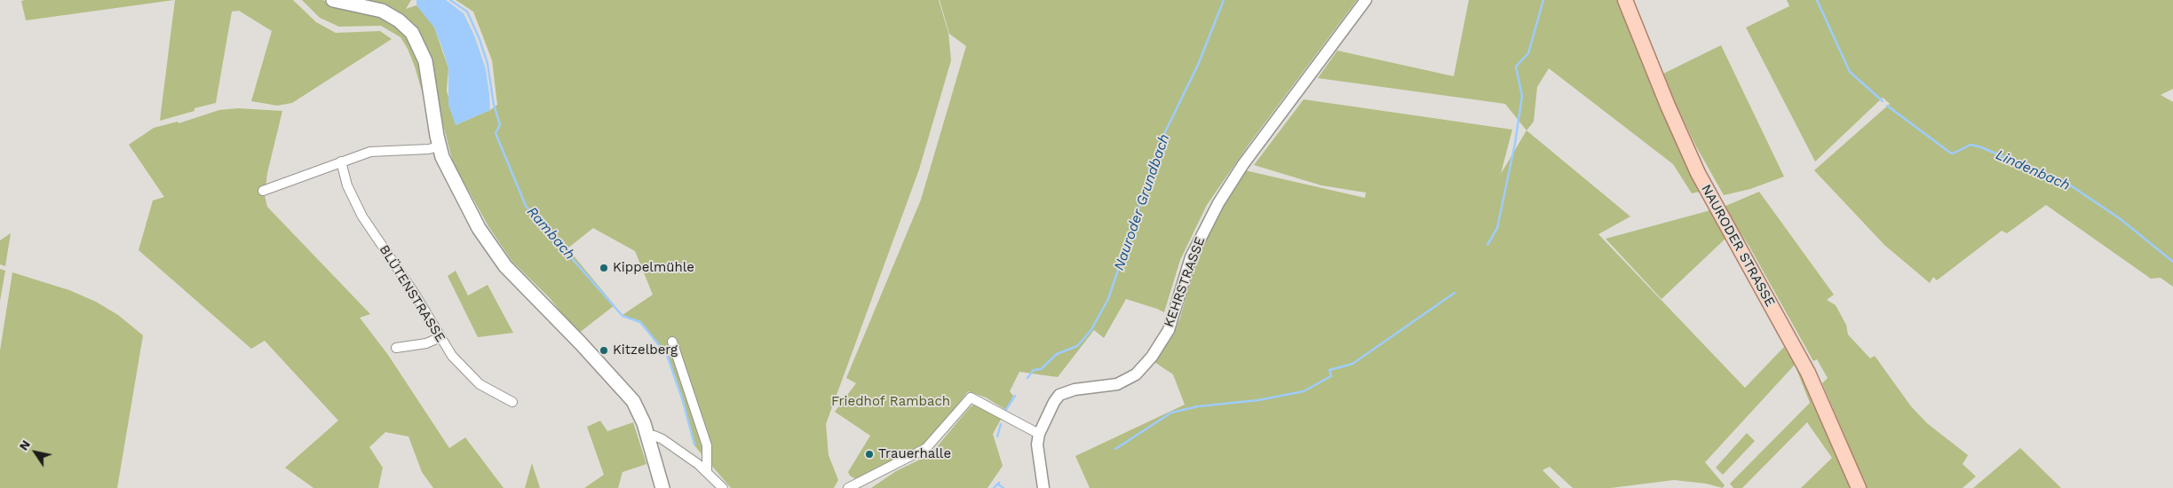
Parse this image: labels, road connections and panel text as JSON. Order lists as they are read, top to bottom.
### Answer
{
  "streets": {
    "main road": ["NAURODER STRASSE"],
    "street": ["KEHRSTRASSE", "BLÜTENSTRASSE"]
  },
  "water": ["Lindenbach", "Nauroder Grundbach", "Rambach"],
  "parks": ["Friedhof Rambach"],
  "places": ["Kippelmühle", "Kitzelberg", "Trauerhalle"],
  "north": "top left"
}
